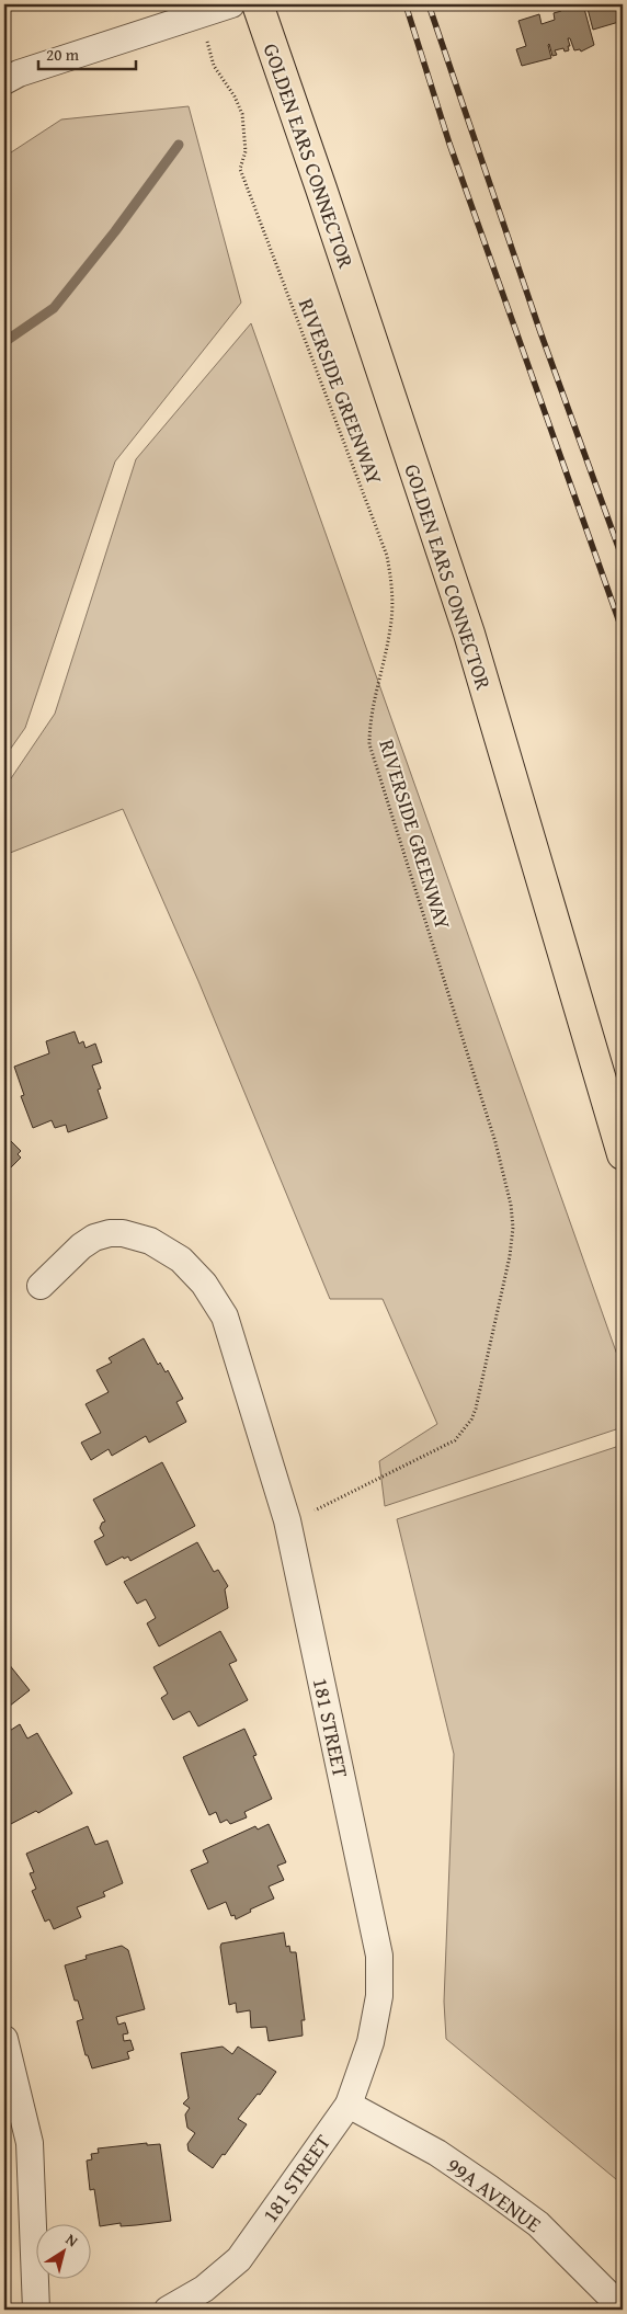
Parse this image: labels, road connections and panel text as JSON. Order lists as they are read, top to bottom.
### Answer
{
  "streets": {
    "main road": ["GOLDEN EARS CONNECTOR"],
    "street": ["181 STREET", "99A AVENUE"],
    "path": ["RIVERSIDE GREENWAY"]
  },
  "crossings": [
    ["RIVERSIDE GREENWAY", "181 STREET"],
    ["181 STREET", "99A AVENUE"]
  ],
  "scale_bar": "20 m",
  "north": "top right"
}
